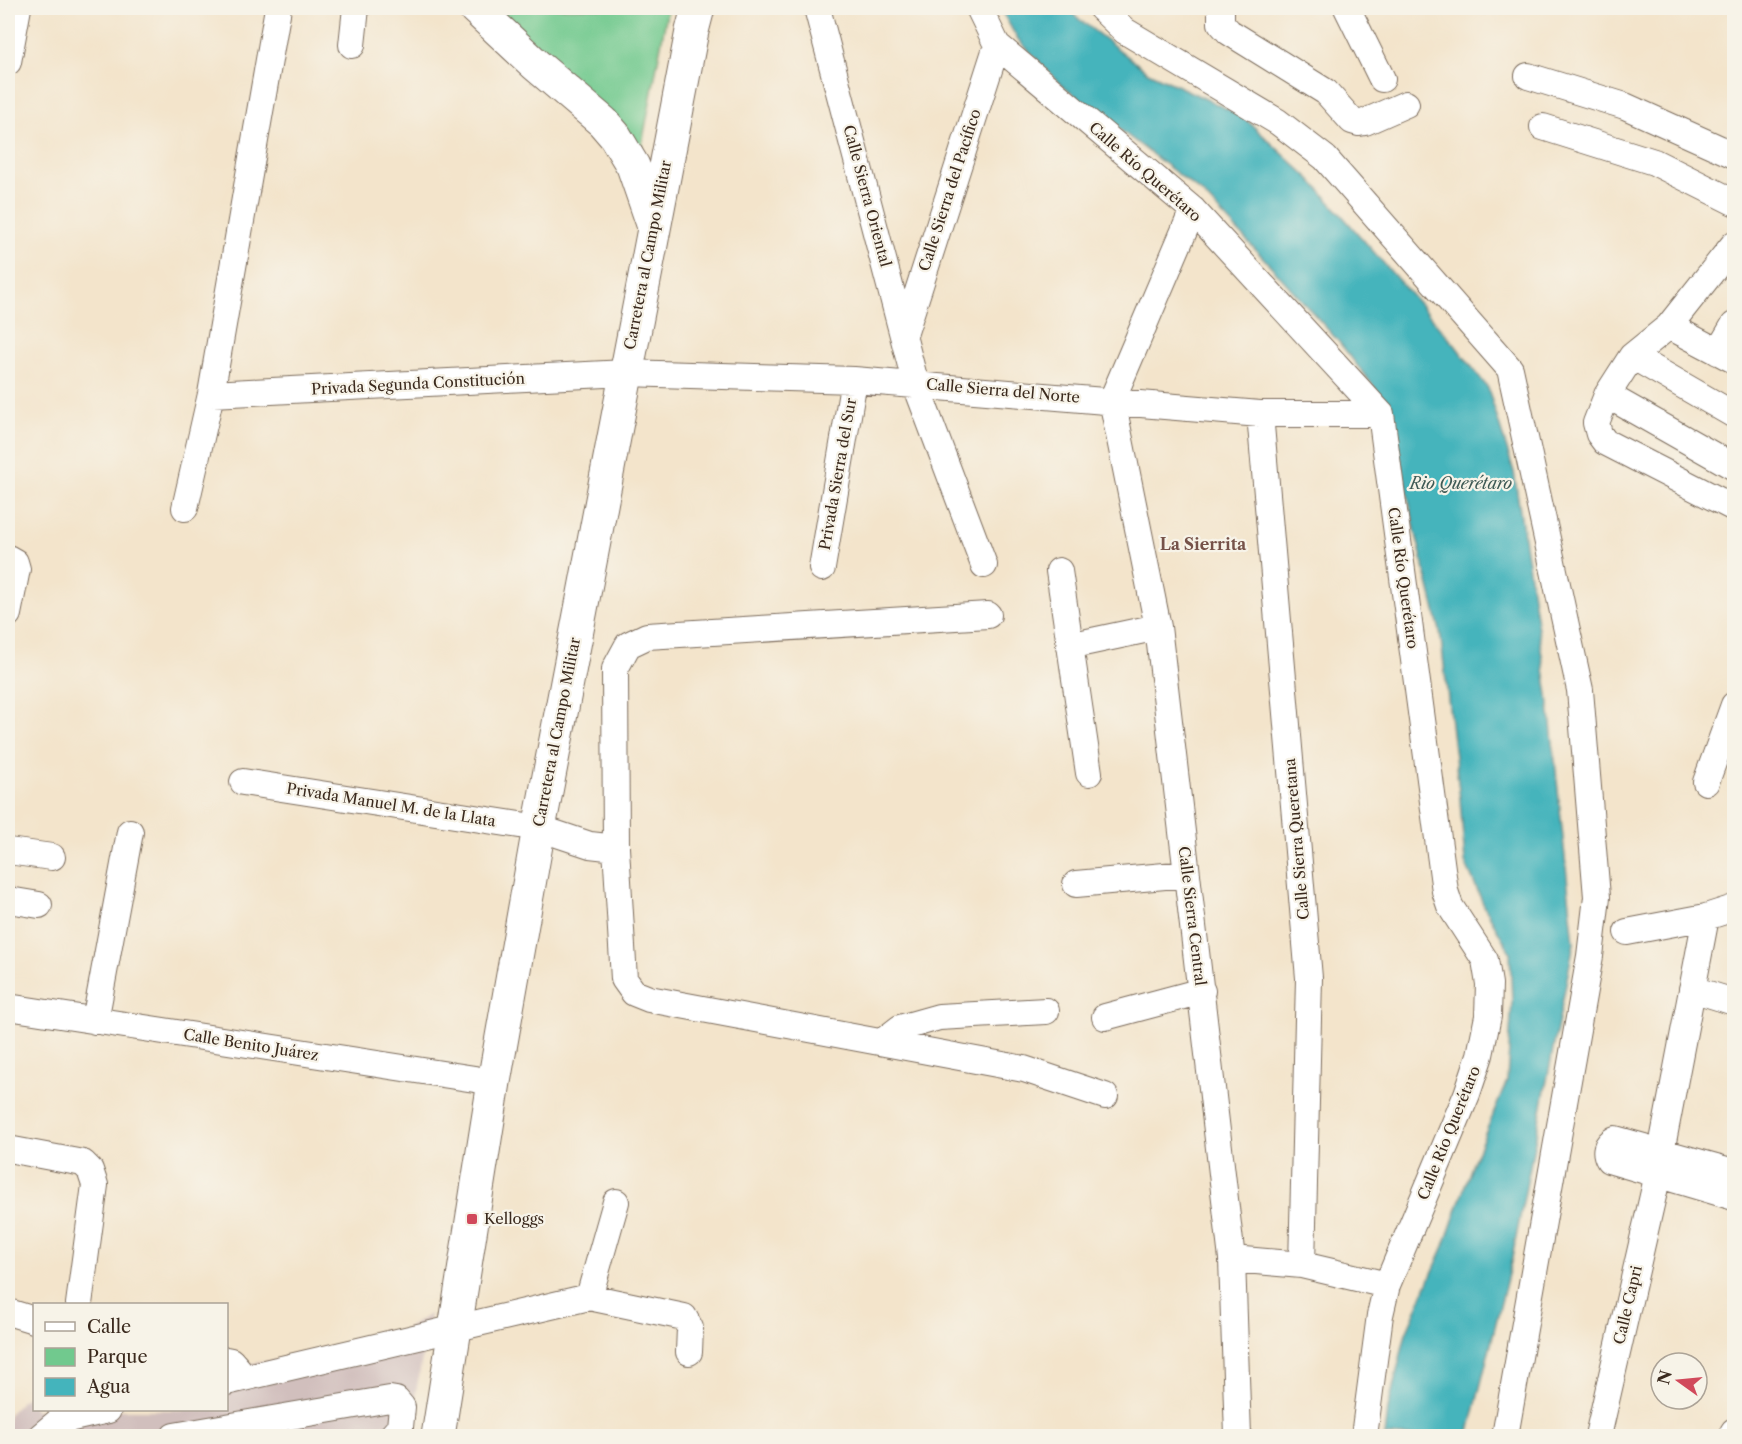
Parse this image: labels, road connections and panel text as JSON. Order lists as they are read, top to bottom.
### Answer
{
  "streets": {
    "main road": ["Carretera al Campo Militar"],
    "street": [
      "Calle Río Querétaro",
      "Calle Sierra del Pacífico",
      "Calle Sierra Oriental",
      "Privada Segunda Constitución",
      "Calle Sierra del Norte",
      "Privada Sierra del Sur",
      "Privada Manuel M. de la Llata",
      "Calle Sierra Queretana",
      "Calle Sierra Central",
      "Calle Benito Juárez",
      "Calle Capri"
    ]
  },
  "crossings": [
    ["Calle Río Querétaro", "Calle Sierra del Pacífico"],
    ["Calle Río Querétaro", "Calle Sierra del Norte"],
    ["Calle Sierra del Pacífico", "Calle Sierra Oriental"],
    ["Calle Sierra Oriental", "Calle Sierra del Norte"],
    ["Carretera al Campo Militar", "Privada Segunda Constitución"],
    ["Carretera al Campo Militar", "Calle Sierra del Norte"],
    ["Carretera al Campo Militar", "Privada Manuel M. de la Llata"],
    ["Carretera al Campo Militar", "Calle Benito Juárez"],
    ["Privada Segunda Constitución", "Calle Sierra del Norte"],
    ["Calle Sierra del Norte", "Privada Sierra del Sur"],
    ["Calle Sierra del Norte", "Calle Sierra Queretana"],
    ["Calle Sierra del Norte", "Calle Sierra Central"]
  ],
  "districts": ["La Sierrita"],
  "water": ["Rio Querétaro"],
  "places": {
    "transit": ["Kelloggs"]
  },
  "legend": ["Calle", "Parque", "Agua"],
  "north": "left"
}
